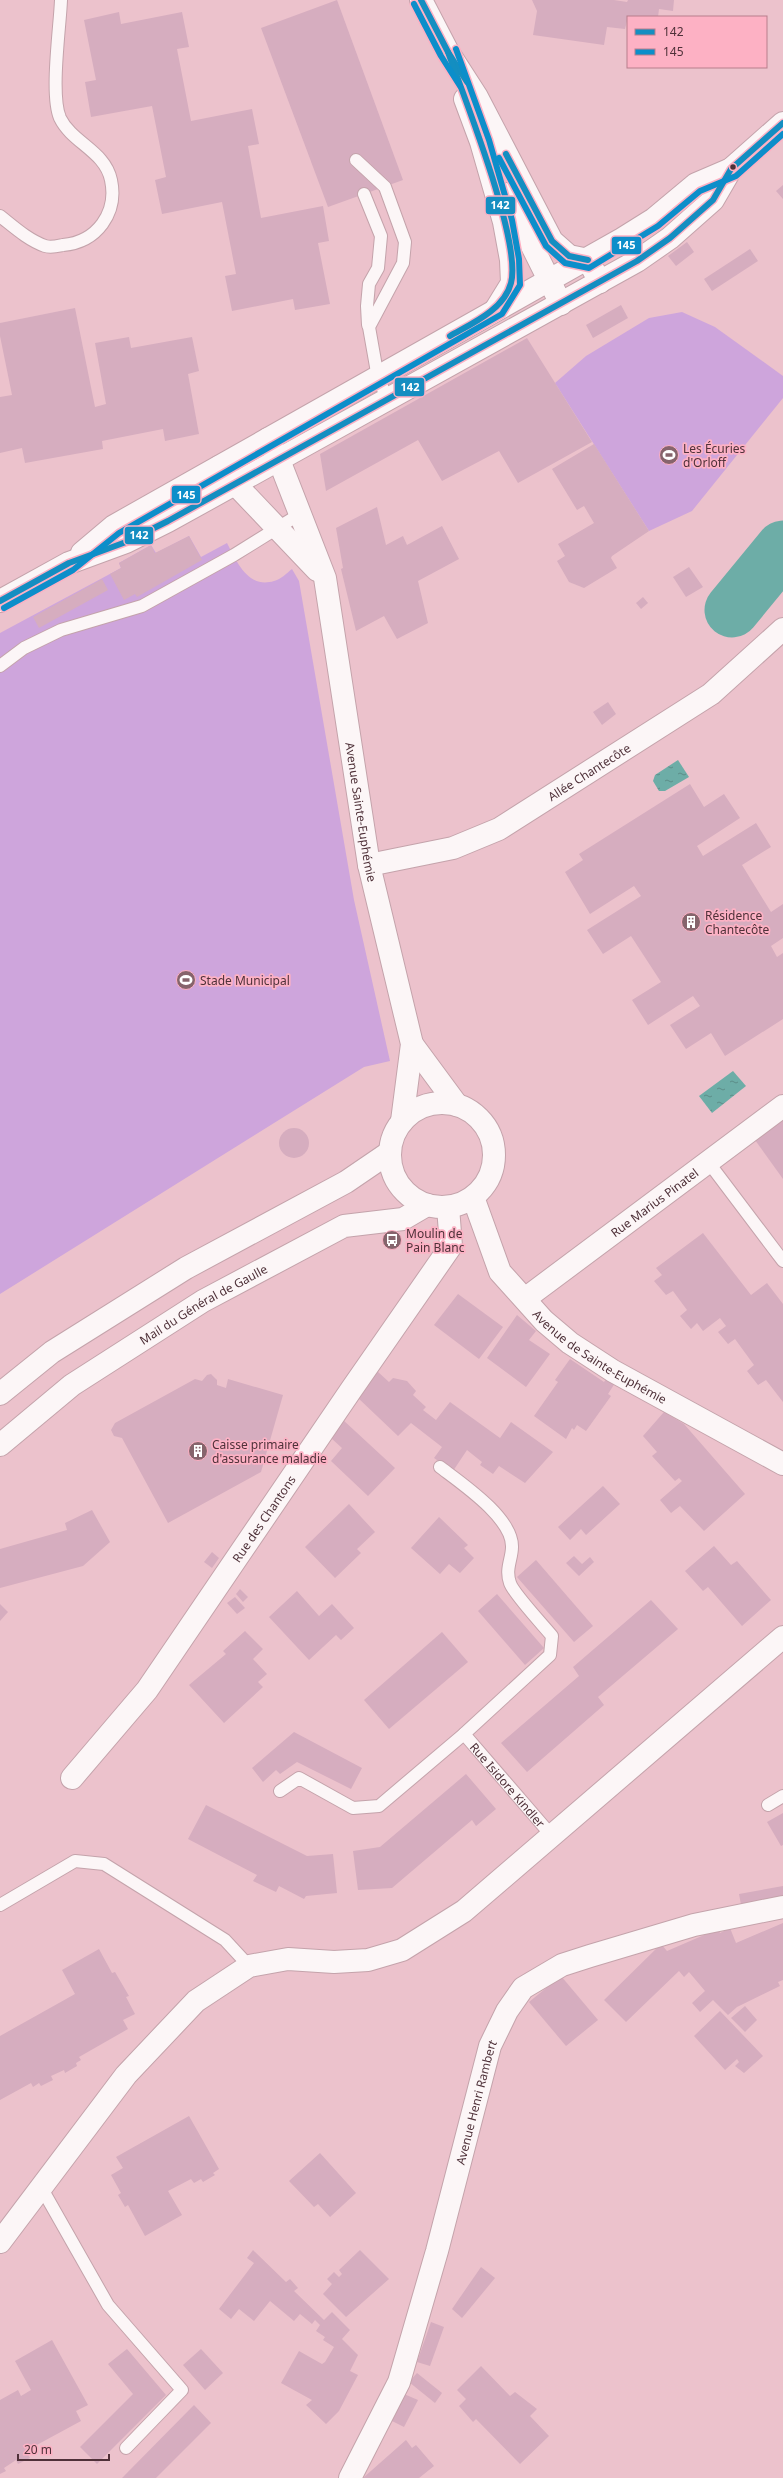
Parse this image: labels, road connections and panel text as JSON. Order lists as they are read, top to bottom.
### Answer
{
  "streets": {
    "street": [
      "Allée Chantecôte",
      "Avenue Sainte-Euphémie",
      "Rue Marius Pinatel",
      "Mail du Général de Gaulle",
      "Avenue de Sainte-Euphémie",
      "Rue des Chantons",
      "Avenue Henri Rambert"
    ],
    "lane": ["Rue Isidore Kindler"]
  },
  "crossings": [
    ["Allée Chantecôte", "Avenue Sainte-Euphémie"],
    ["Avenue Sainte-Euphémie", "Mail du Général de Gaulle"],
    ["Avenue Sainte-Euphémie", "Avenue de Sainte-Euphémie"],
    ["Avenue Sainte-Euphémie", "Rue des Chantons"],
    ["Rue Marius Pinatel", "Avenue de Sainte-Euphémie"],
    ["Mail du Général de Gaulle", "Avenue de Sainte-Euphémie"],
    ["Mail du Général de Gaulle", "Rue des Chantons"],
    ["Avenue de Sainte-Euphémie", "Rue des Chantons"]
  ],
  "places": {
    "sports": ["Les Écuries d'Orloff", "Stade Municipal"],
    "building": ["Résidence Chantecôte", "Caisse primaire d'assurance maladie"],
    "bus stop": ["Moulin de Pain Blanc"]
  },
  "lines": ["transit line 142", "transit line 145"],
  "legend": ["142", "145"],
  "scale_bar": "20 m"
}
